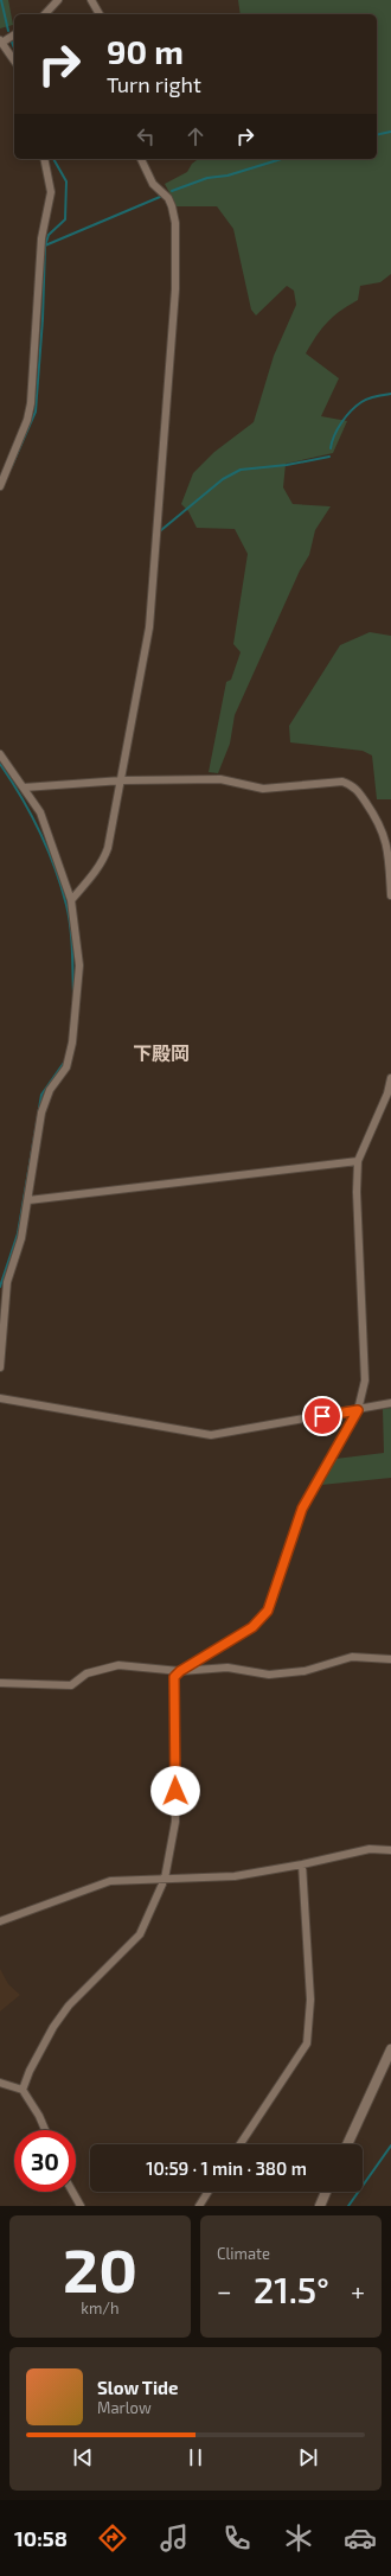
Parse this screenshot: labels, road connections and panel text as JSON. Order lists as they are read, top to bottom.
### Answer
{
  "districts": ["下殿岡"],
  "page": {
    "turn": ["90 m", "Turn right"],
    "limit": "30",
    "trip": "10:59 · 1 min · 380 m",
    "tile": [
      ["20", "km/h"],
      "Climate"
    ],
    "heat": ["−", "21.5°", "+"],
    "song": ["Slow Tide", "Marlow"],
    "tabs": "10:58"
  }
}
